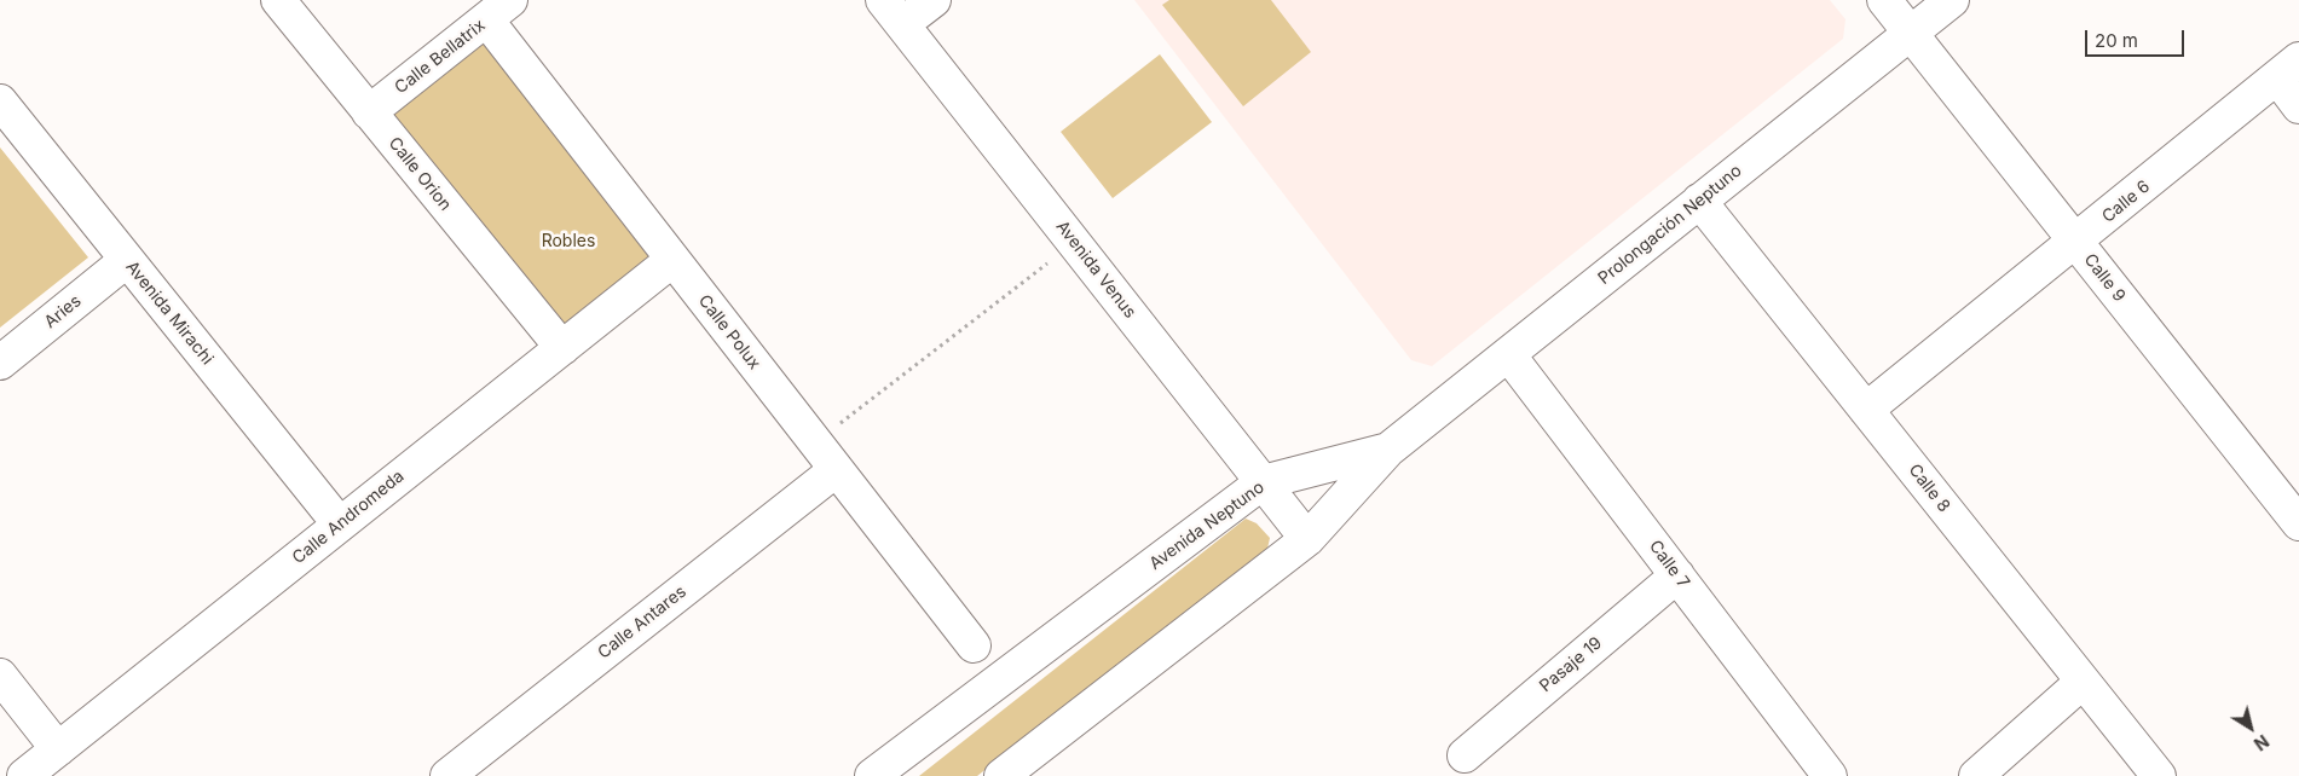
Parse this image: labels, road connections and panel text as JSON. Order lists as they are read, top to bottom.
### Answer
{
  "streets": {
    "street": [
      "Calle Bellatrix",
      "Calle Orion",
      "Calle 6",
      "Prolongación Neptuno",
      "Avenida Venus",
      "Calle 9",
      "Aries",
      "Avenida Mirachi",
      "Calle Polux",
      "Calle 8",
      "Calle Andromeda",
      "Avenida Neptuno",
      "Calle 7",
      "Calle Antares",
      "Pasaje 19"
    ]
  },
  "crossings": [
    ["Calle Bellatrix", "Calle Orion"],
    ["Calle Bellatrix", "Calle Polux"],
    ["Calle Orion", "Calle Andromeda"],
    ["Calle 6", "Calle 9"],
    ["Calle 6", "Calle 8"],
    ["Prolongación Neptuno", "Calle 9"],
    ["Prolongación Neptuno", "Calle 8"],
    ["Prolongación Neptuno", "Avenida Neptuno"],
    ["Prolongación Neptuno", "Calle 7"],
    ["Avenida Venus", "Avenida Neptuno"],
    ["Aries", "Avenida Mirachi"],
    ["Avenida Mirachi", "Calle Andromeda"],
    ["Calle Polux", "Calle Andromeda"],
    ["Calle Polux", "Calle Antares"],
    ["Calle 7", "Pasaje 19"]
  ],
  "parks": ["Robles"],
  "scale_bar": "20 m",
  "north": "bottom right"
}
